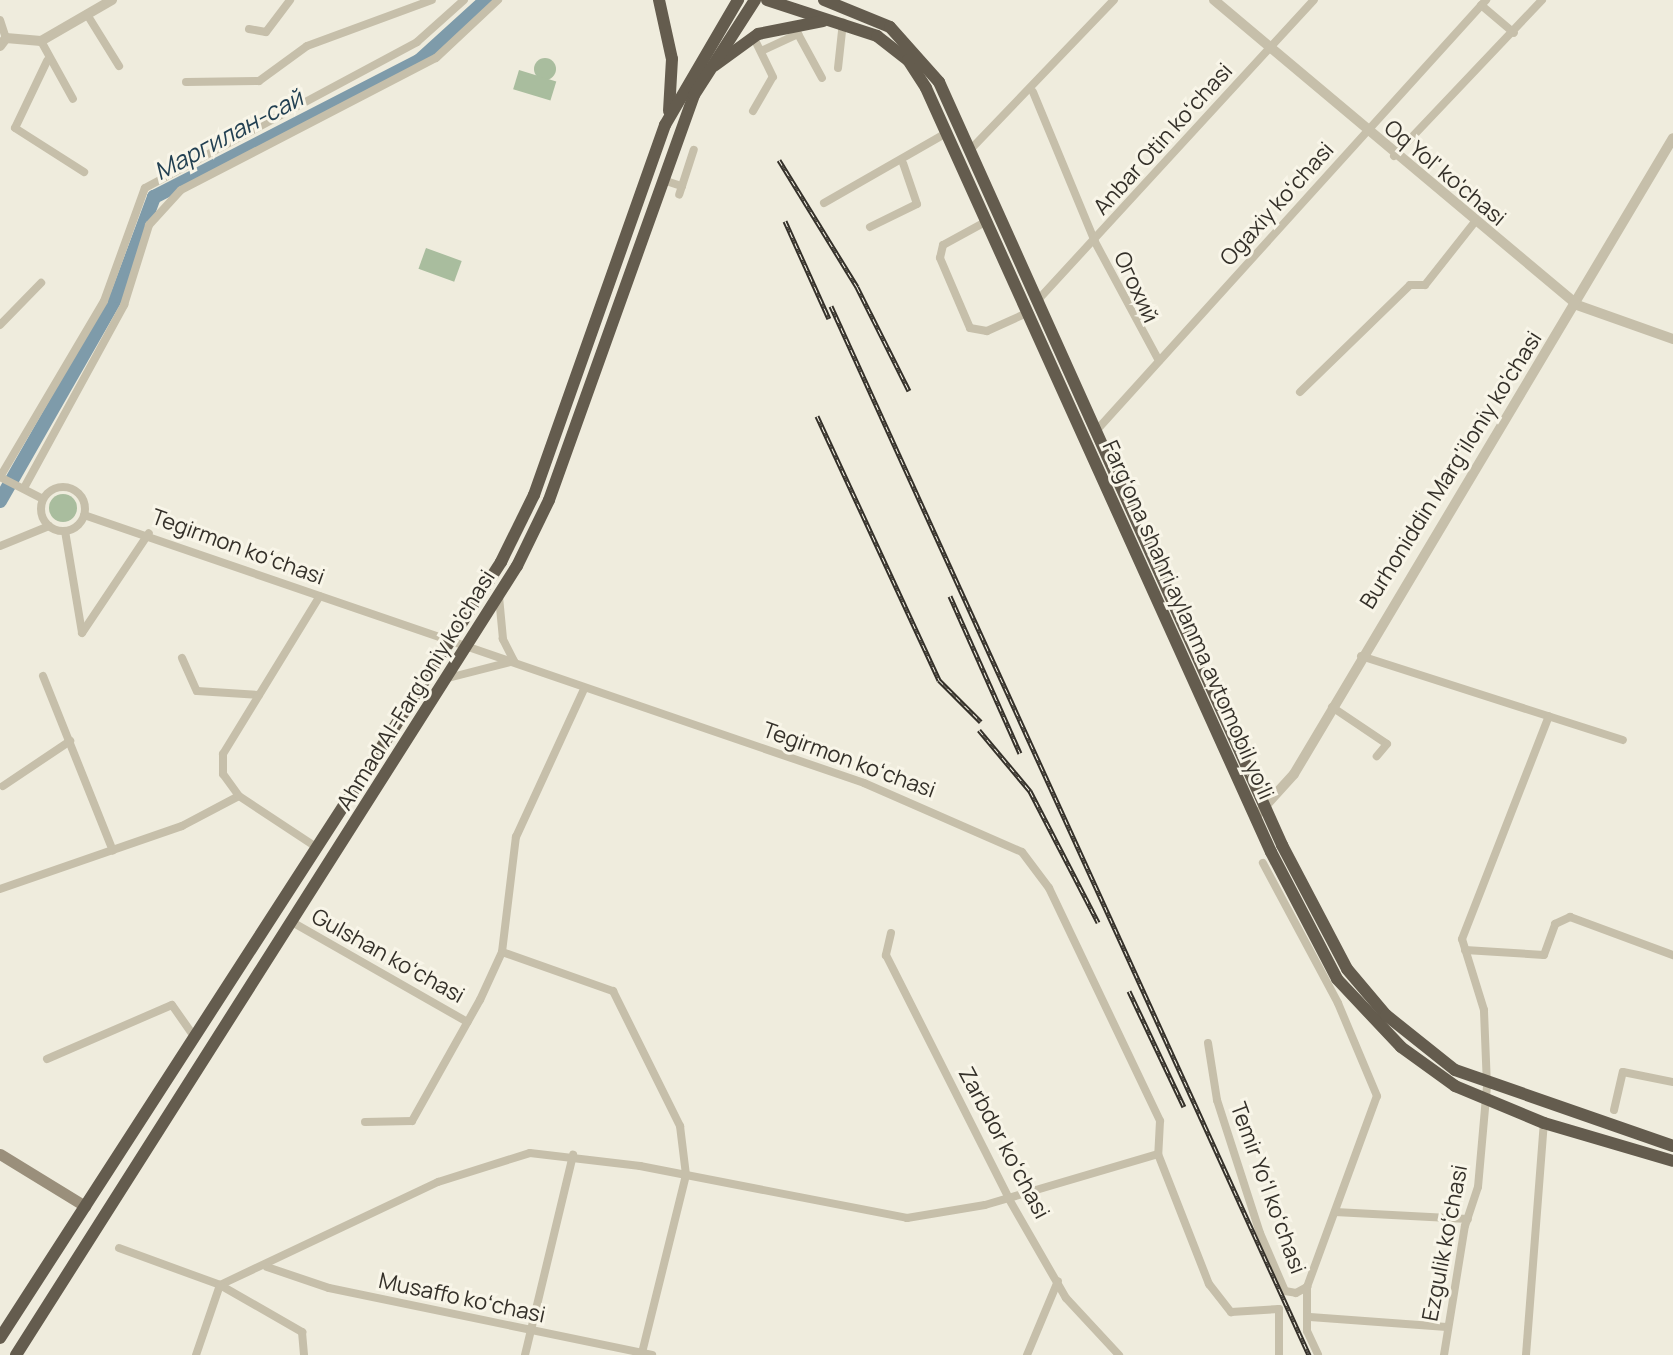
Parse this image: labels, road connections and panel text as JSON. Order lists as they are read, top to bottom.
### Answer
{
  "streets": {
    "highway": ["Fargʻona shahri aylanma avtomobil yoʻli", "Ahmad Al-Farg'oniy ko'chasi"],
    "street": [
      "Anbar Otin koʻchasi",
      "Oq Yol' ko'chasi",
      "Ogaxiy koʻchasi",
      "Огохий",
      "Burhoniddin Marg'iloniy ko'chasi",
      "Tegirmon koʻchasi",
      "Gulshan koʻchasi",
      "Zarbdor koʻchasi",
      "Temir Yoʻl koʻchasi",
      "Ezgulik koʻchasi",
      "Musaffo koʻchasi"
    ]
  },
  "crossings": [
    ["Anbar Otin koʻchasi", "Oq Yol' ko'chasi"],
    ["Anbar Otin koʻchasi", "Огохий"],
    ["Anbar Otin koʻchasi", "Fargʻona shahri aylanma avtomobil yoʻli"],
    ["Oq Yol' ko'chasi", "Ogaxiy koʻchasi"],
    ["Oq Yol' ko'chasi", "Burhoniddin Marg'iloniy ko'chasi"],
    ["Ogaxiy koʻchasi", "Огохий"],
    ["Ogaxiy koʻchasi", "Fargʻona shahri aylanma avtomobil yoʻli"],
    ["Burhoniddin Marg'iloniy ko'chasi", "Fargʻona shahri aylanma avtomobil yoʻli"],
    ["Tegirmon koʻchasi", "Ahmad Al-Farg'oniy ko'chasi"],
    ["Fargʻona shahri aylanma avtomobil yoʻli", "Ezgulik koʻchasi"],
    ["Ahmad Al-Farg'oniy ko'chasi", "Gulshan koʻchasi"]
  ],
  "water": ["Маргилан-сай"]
}
